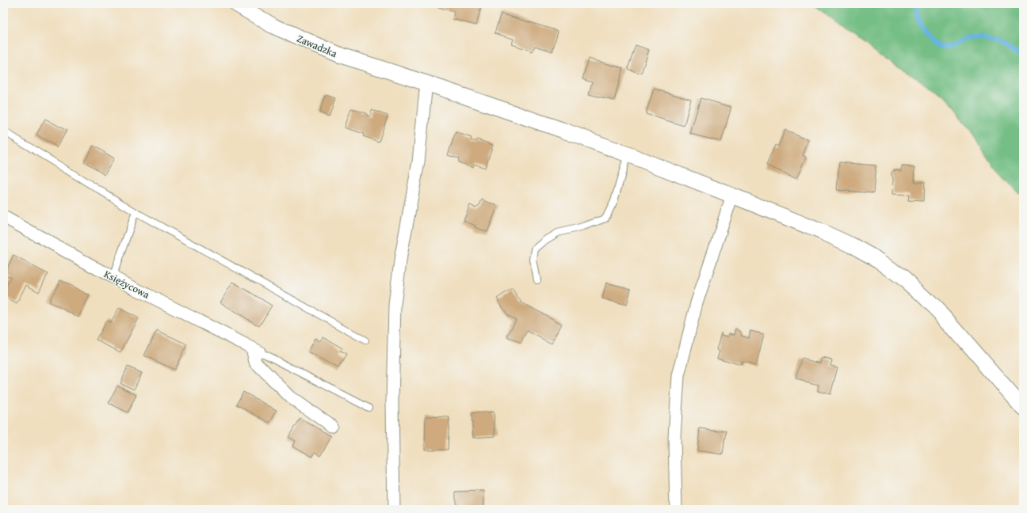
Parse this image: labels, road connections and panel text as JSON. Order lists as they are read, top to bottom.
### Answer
{
  "streets": {
    "street": ["Zawadzka", "Księżycowa"]
  }
}
